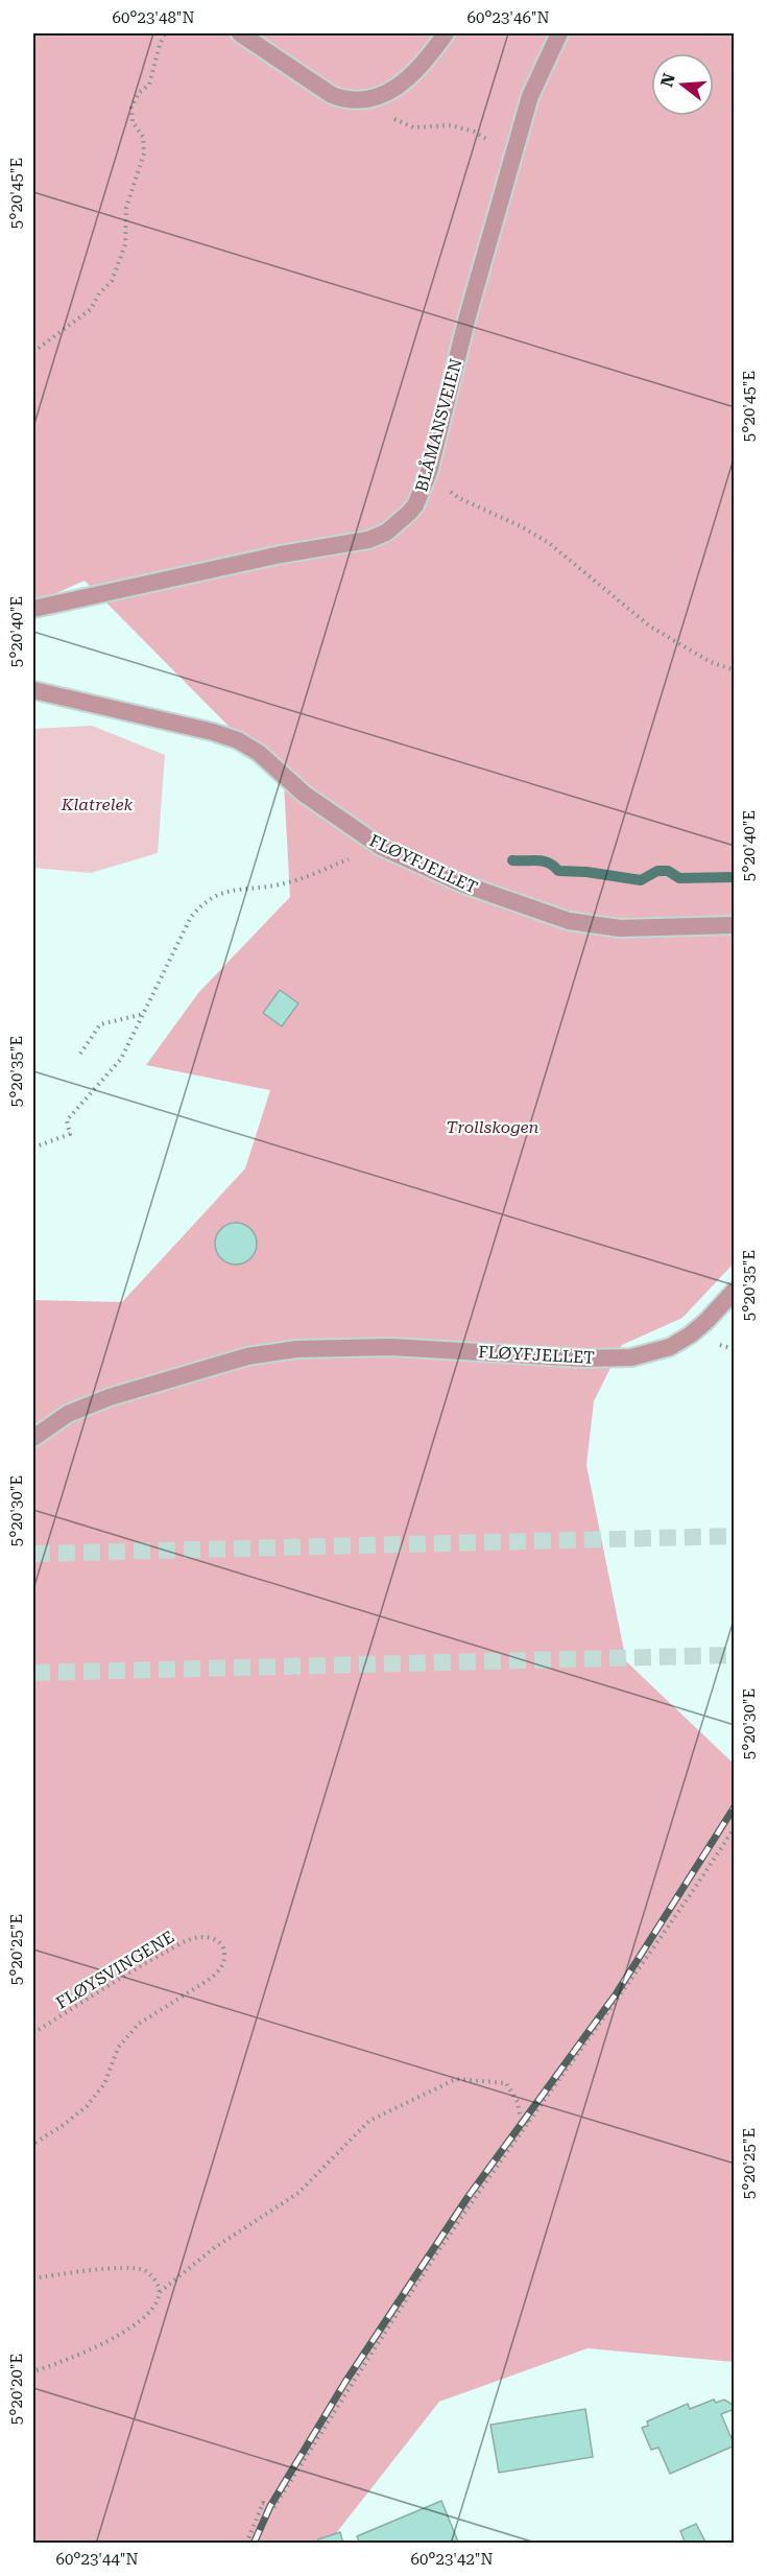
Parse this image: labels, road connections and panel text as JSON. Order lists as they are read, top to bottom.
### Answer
{
  "streets": {
    "lane": ["BLÅMANSVEIEN", "FLØYFJELLET"],
    "path": ["FLØYSVINGENE"]
  },
  "parks": ["Klatrelek", "Trollskogen"],
  "north": "left",
  "coordinates": [
    "60°23'48\"N",
    "60°23'46\"N",
    "5°20'45\"E",
    "5°20'40\"E",
    "5°20'35\"E",
    "5°20'30\"E",
    "5°20'25\"E",
    "5°20'20\"E",
    "60°23'44\"N",
    "60°23'42\"N"
  ]
}
